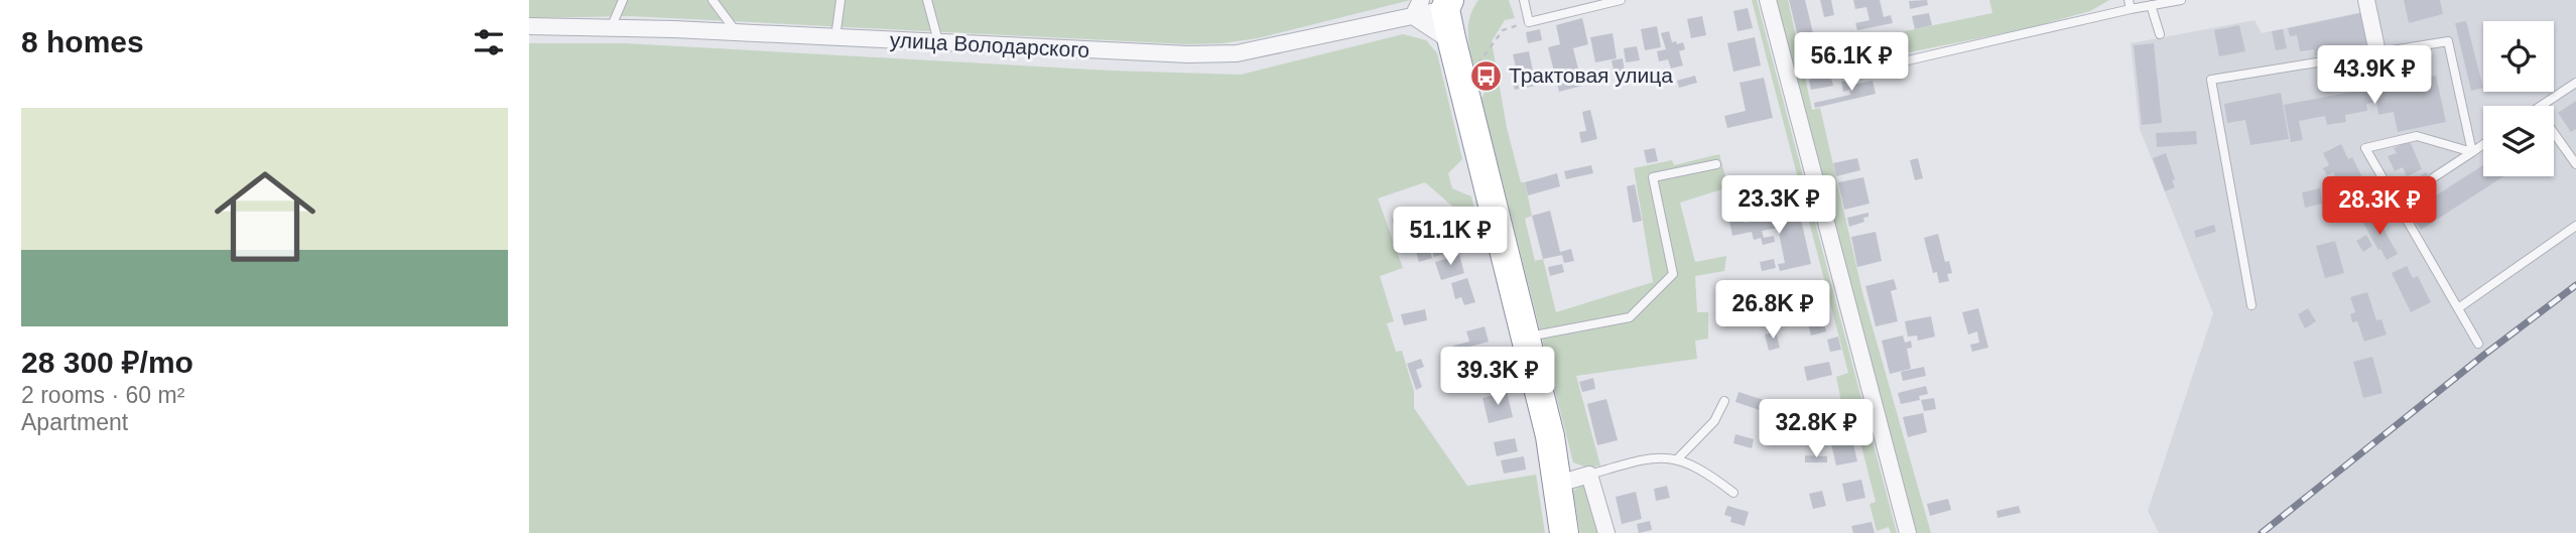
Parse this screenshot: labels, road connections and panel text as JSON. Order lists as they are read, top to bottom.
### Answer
{
  "streets": {
    "street": ["улица Володарского"]
  },
  "places": {
    "bus stop": ["Трактовая улица"]
  },
  "page": {
    "heading": "8 homes",
    "price": [
      "56.1K ₽",
      "43.9K ₽",
      "23.3K ₽",
      "28.3K ₽",
      "51.1K ₽",
      "26.8K ₽",
      "39.3K ₽",
      "32.8K ₽"
    ],
    "list": [
      {
        "name": "28 300 ₽/mo",
        "note": "2 rooms · 60 m² · Apartment"
      }
    ]
  }
}
